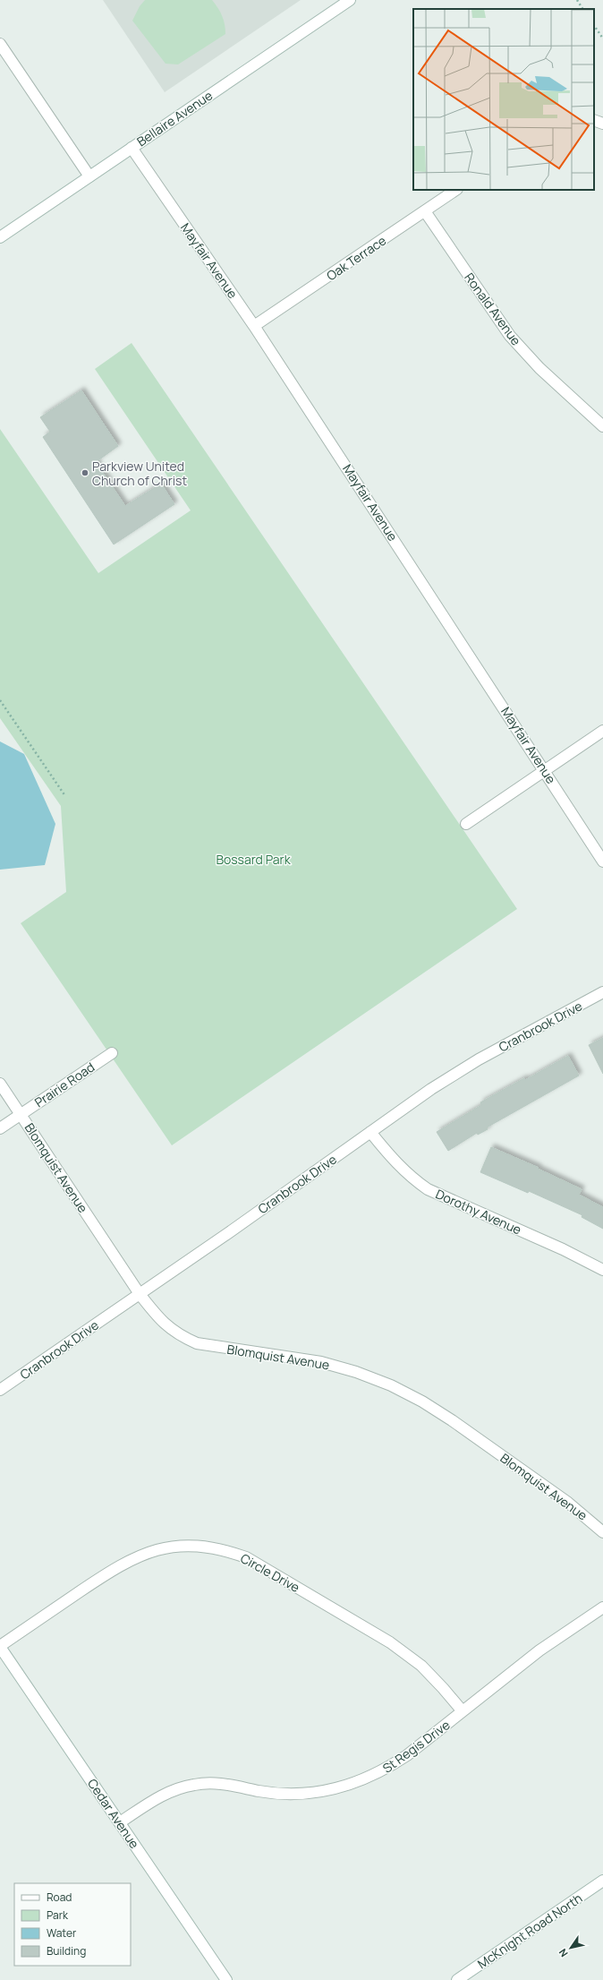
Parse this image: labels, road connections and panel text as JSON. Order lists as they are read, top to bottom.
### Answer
{
  "streets": {
    "street": [
      "Bellaire Avenue",
      "Oak Terrace",
      "Mayfair Avenue",
      "Ronald Avenue",
      "Cranbrook Drive",
      "Prairie Road",
      "Blomquist Avenue",
      "Dorothy Avenue",
      "Circle Drive",
      "St Regis Drive",
      "Cedar Avenue",
      "McKnight Road North"
    ]
  },
  "crossings": [
    ["Bellaire Avenue", "Mayfair Avenue"],
    ["Oak Terrace", "Mayfair Avenue"],
    ["Oak Terrace", "Ronald Avenue"],
    ["Cranbrook Drive", "Blomquist Avenue"],
    ["Cranbrook Drive", "Dorothy Avenue"],
    ["Prairie Road", "Blomquist Avenue"],
    ["Circle Drive", "St Regis Drive"],
    ["Circle Drive", "Cedar Avenue"],
    ["St Regis Drive", "Cedar Avenue"]
  ],
  "parks": ["Bossard Park"],
  "places": ["Parkview United Church of Christ"],
  "legend": [
    "Road",
    "Park",
    "Water",
    "Building"
  ],
  "north": "bottom left"
}
